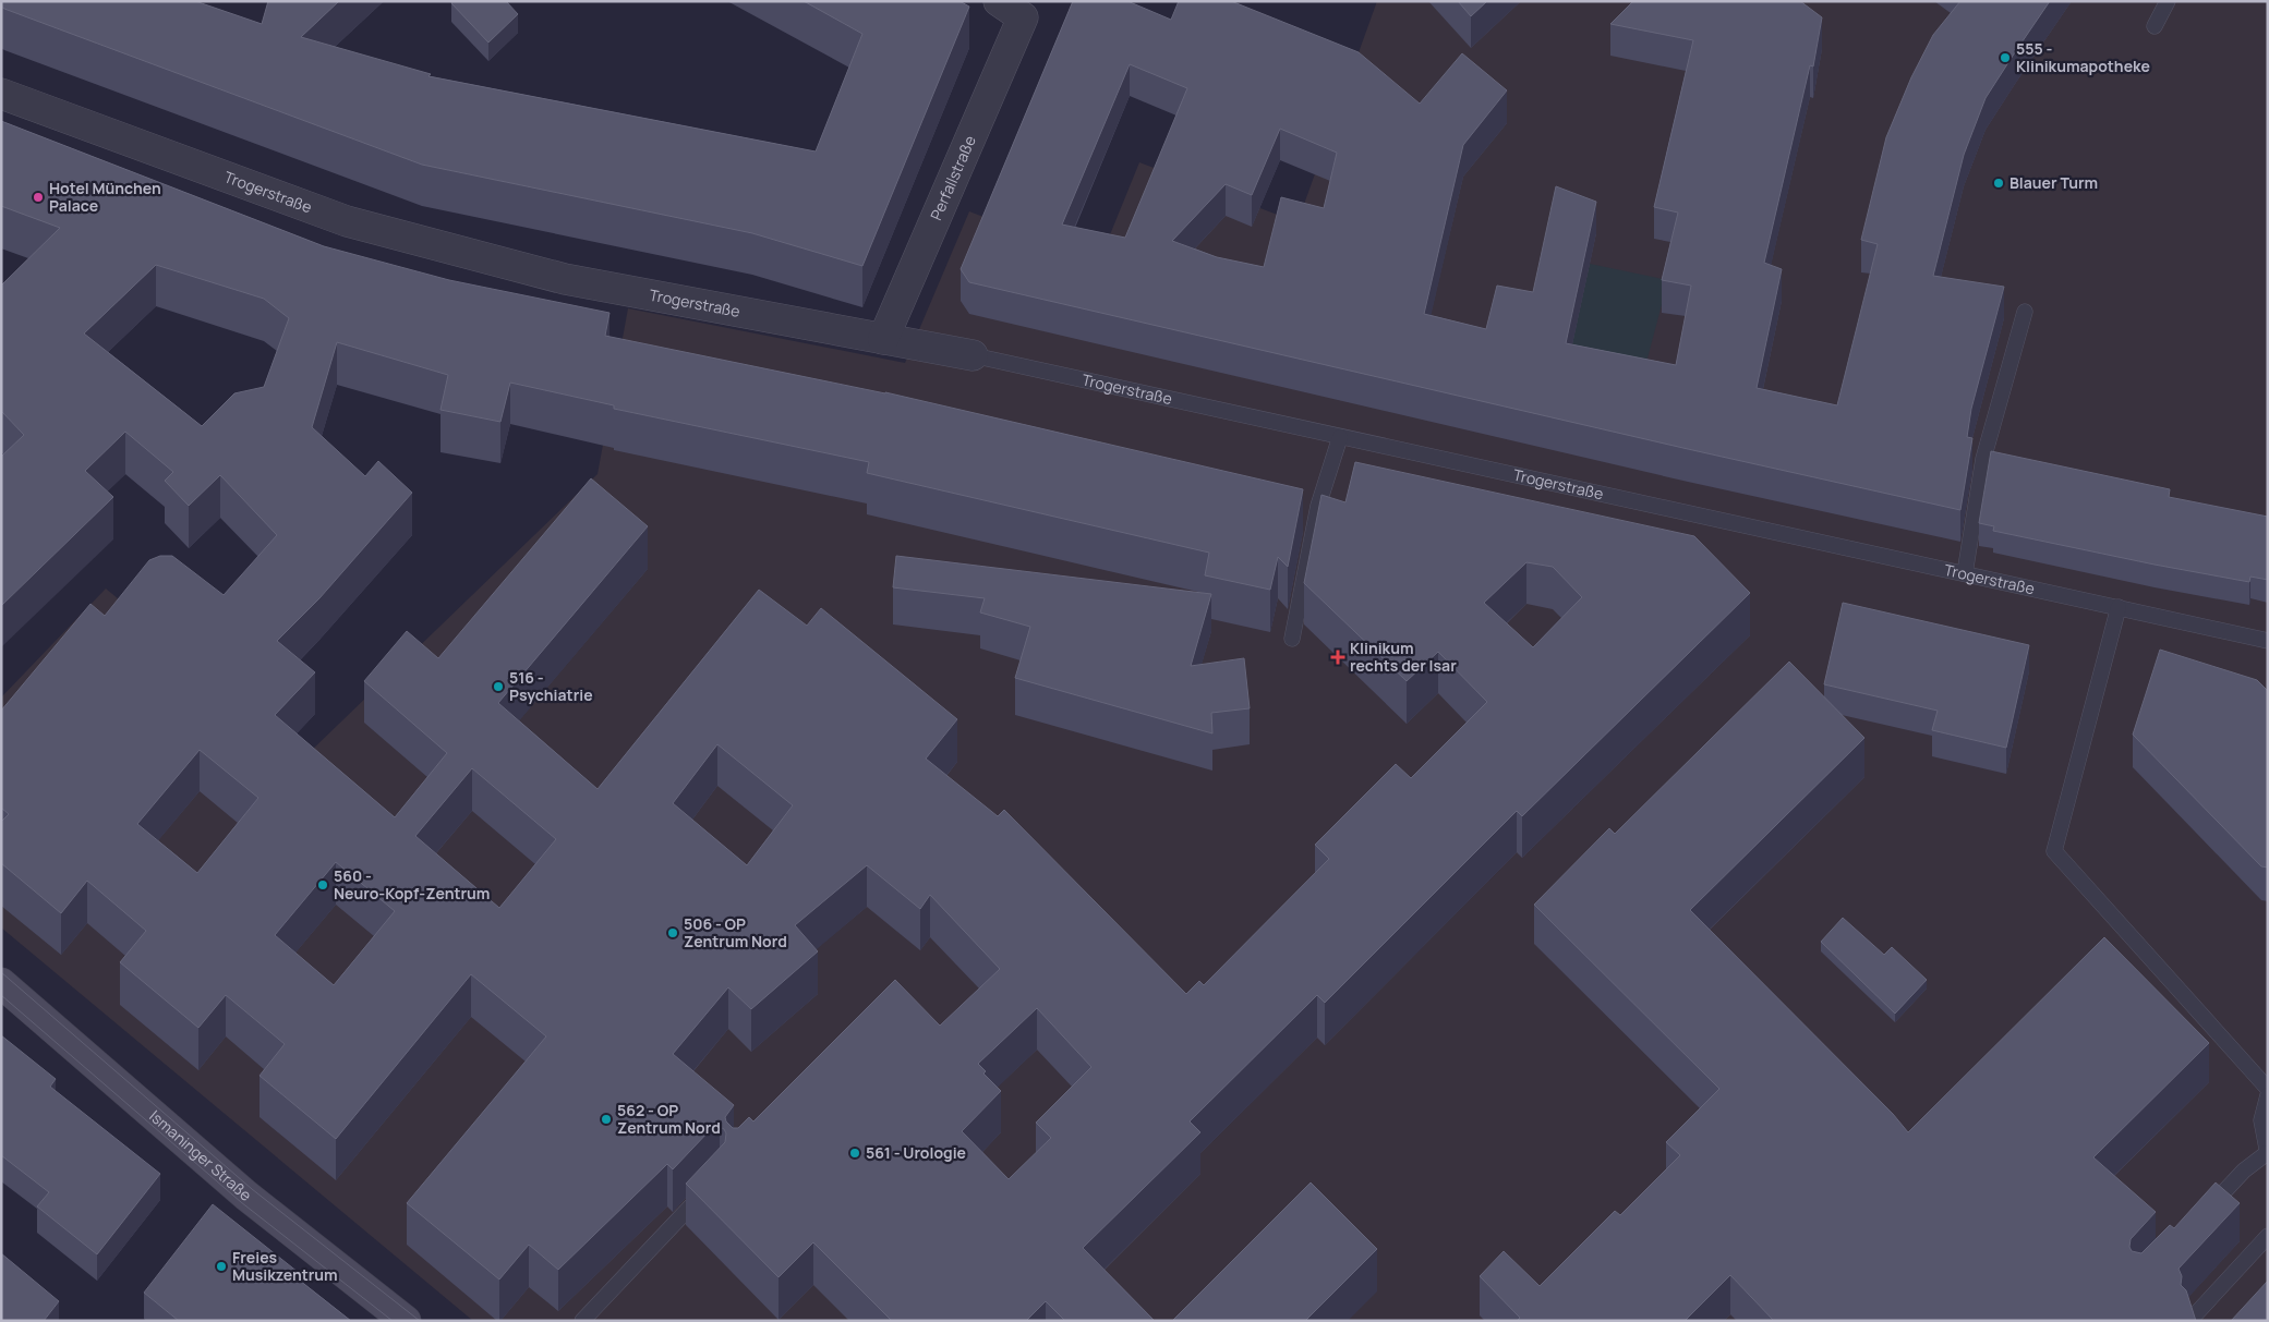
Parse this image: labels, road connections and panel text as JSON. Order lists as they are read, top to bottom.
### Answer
{
  "streets": {
    "street": ["Perfallstraße", "Trogerstraße", "Ismaninger Straße"]
  },
  "crossings": [
    ["Perfallstraße", "Trogerstraße"]
  ],
  "places": {
    "other": [
      "555 - Klinikumapotheke",
      "Blauer Turm",
      "Hotel München Palace",
      "516 - Psychiatrie",
      "560 - Neuro-Kopf-Zentrum",
      "506 - OP Zentrum Nord",
      "562 - OP Zentrum Nord",
      "561 - Urologie",
      "Freies Musikzentrum"
    ],
    "health": ["Klinikum rechts der Isar"]
  }
}
